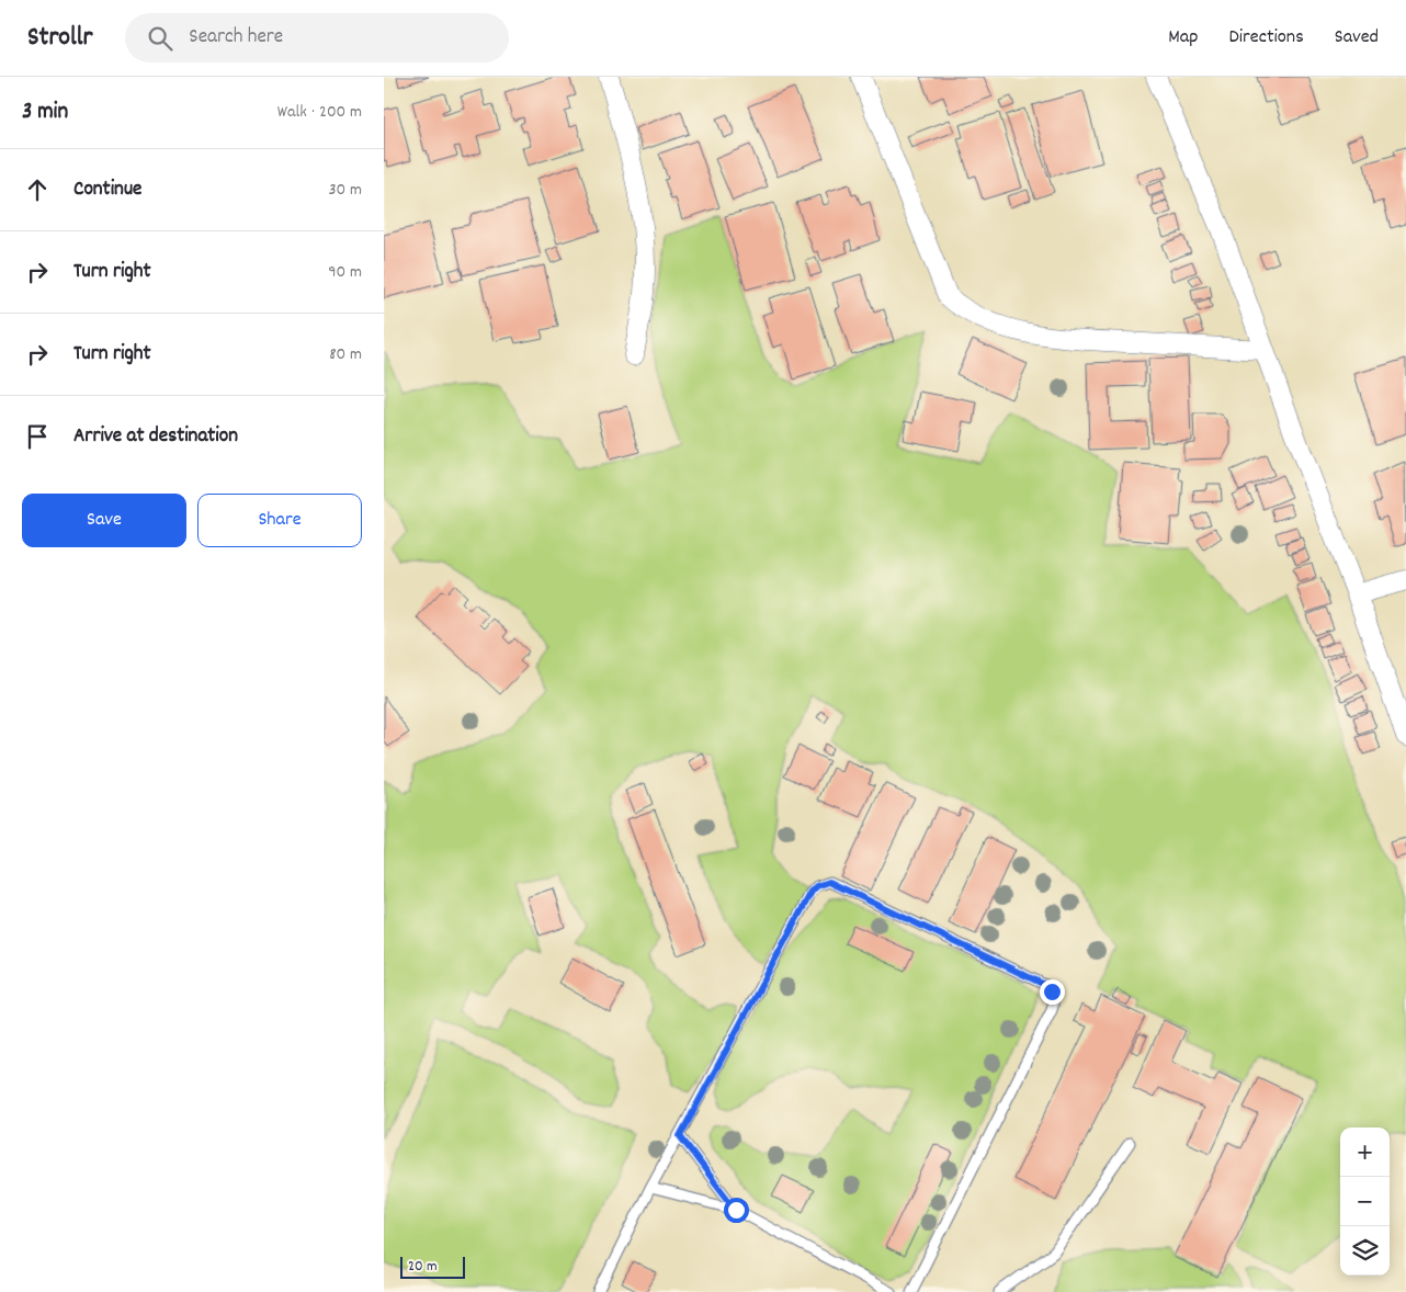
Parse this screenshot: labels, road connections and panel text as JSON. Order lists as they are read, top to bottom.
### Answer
{
  "scale_bar": "20 m",
  "page": {
    "header": "Strollr",
    "search": "Search here",
    "nav": ["Map", "Directions", "Saved"],
    "heading": ["3 min", "Walk · 200 m"],
    "list": [
      ["Continue", "30 m"],
      ["Turn right", "90 m"],
      ["Turn right", "80 m"],
      "Arrive at destination"
    ],
    "buttons": ["Save", "Share"],
    "map_buttons": ["+", "−"],
    "scale": "20 m"
  }
}
